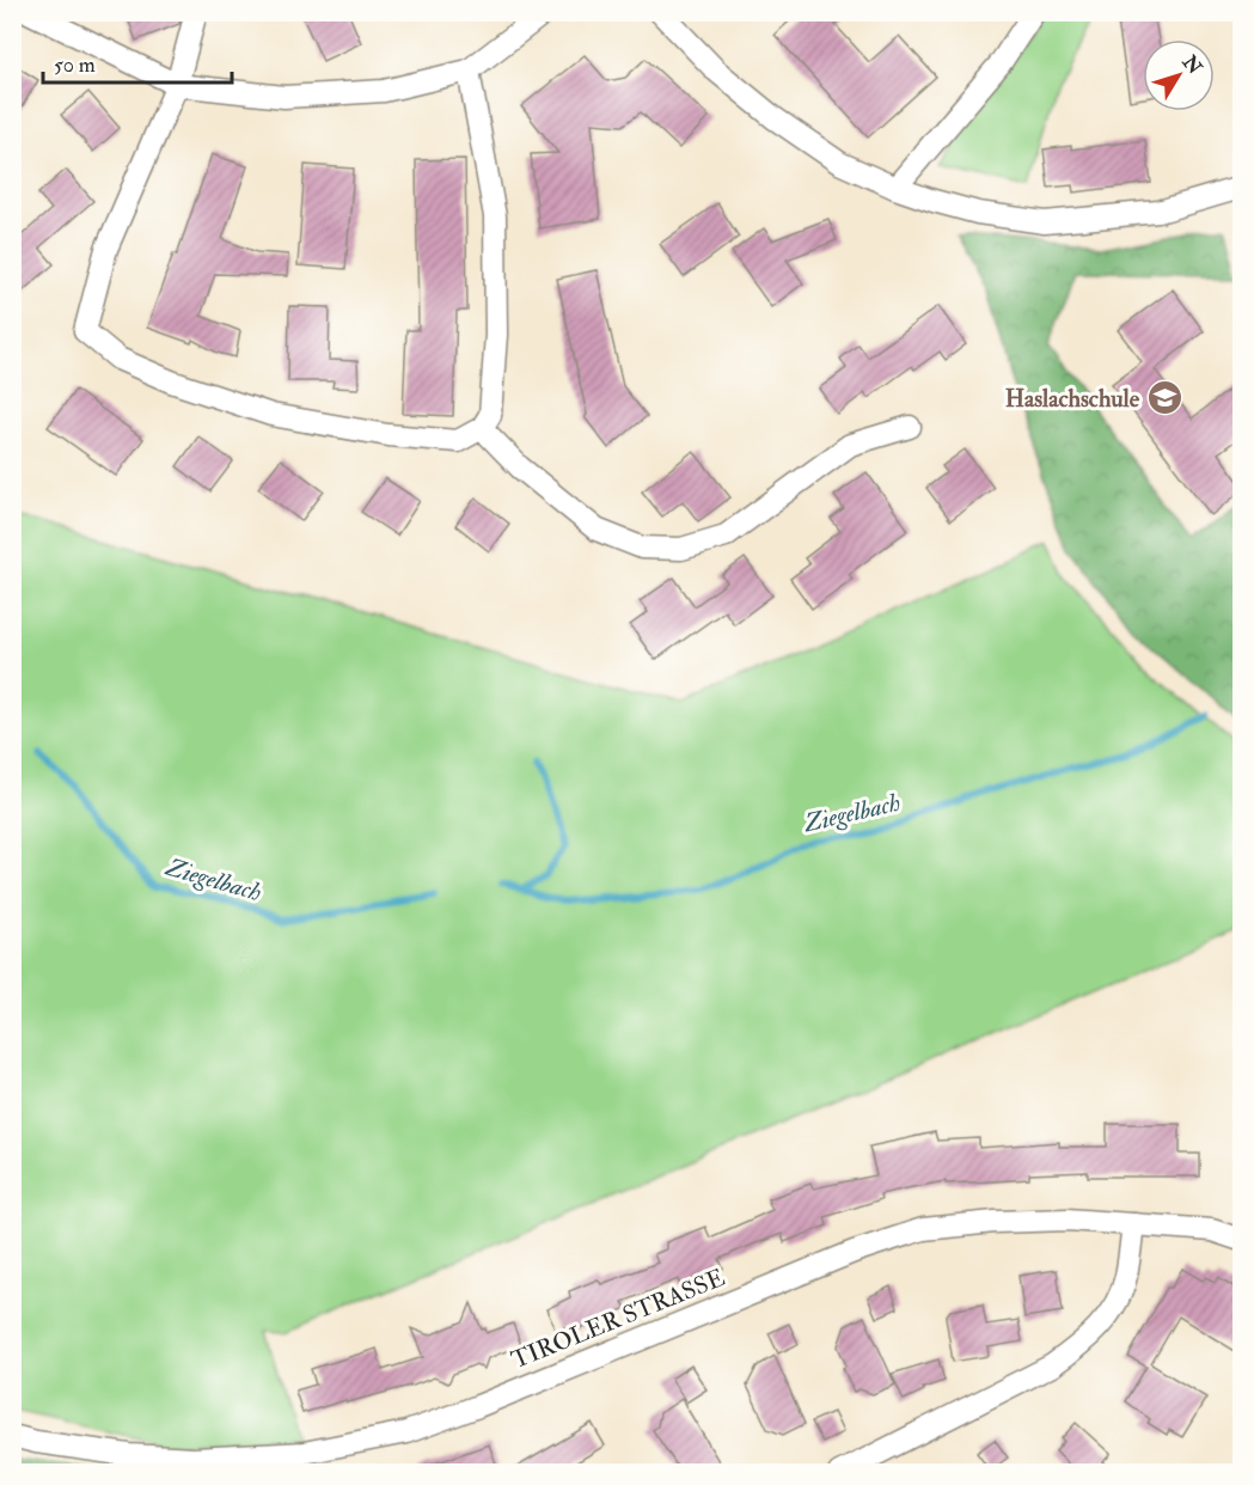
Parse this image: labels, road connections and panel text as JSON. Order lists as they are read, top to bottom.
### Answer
{
  "streets": {
    "street": ["TIROLER STRASSE"]
  },
  "water": ["Ziegelbach"],
  "places": {
    "school or university": ["Haslachschule"]
  },
  "scale_bar": "50 m",
  "north": "top right"
}
